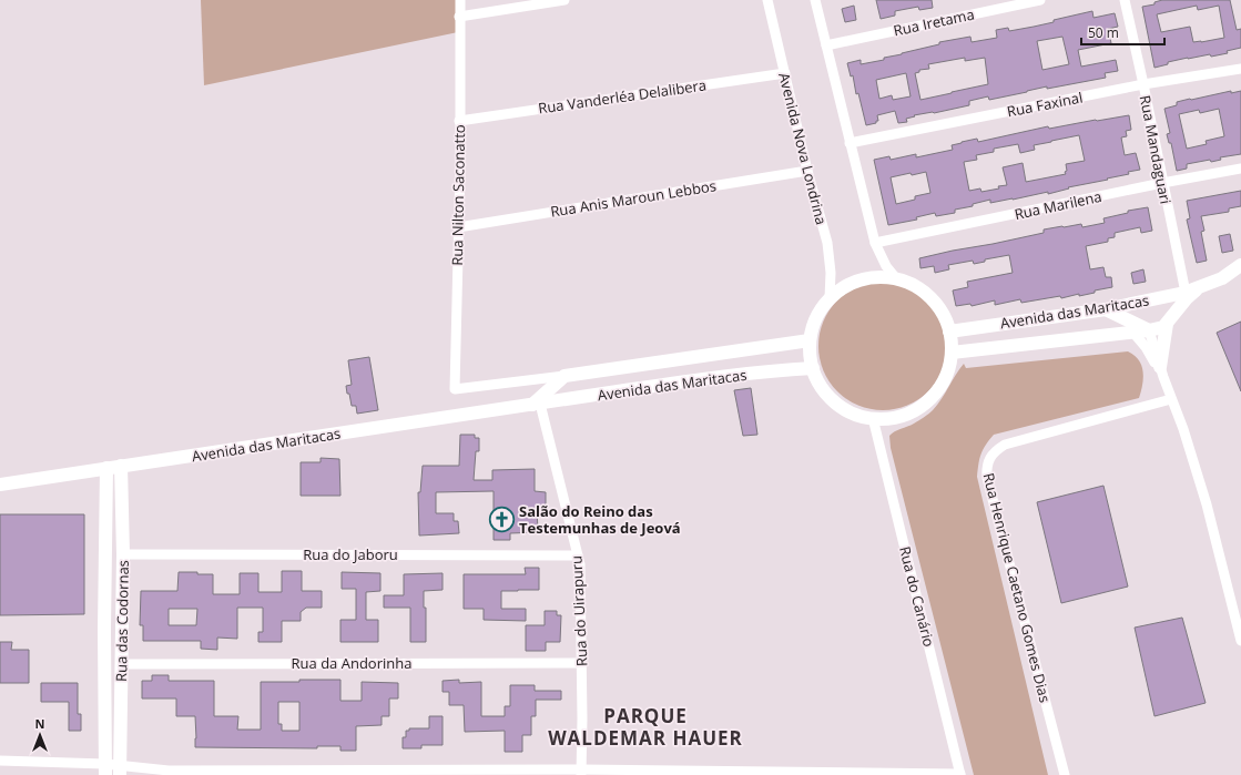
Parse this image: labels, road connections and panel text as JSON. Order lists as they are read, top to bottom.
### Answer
{
  "streets": {
    "street": [
      "Rua Iretama",
      "Rua Vanderléa Delalibera",
      "Rua Faxinal",
      "Avenida Nova Londrina",
      "Rua Mandaguari",
      "Rua Nilton Saconatto",
      "Rua Anis Maroun Lebbos",
      "Rua Marilena",
      "Avenida das Maritacas",
      "Rua do Jaboru",
      "Rua Henrique Caetano Gomes Dias",
      "Rua do Canário",
      "Rua do Uirapuru",
      "Rua das Codornas",
      "Rua da Andorinha"
    ]
  },
  "crossings": [
    ["Rua Vanderléa Delalibera", "Avenida Nova Londrina"],
    ["Rua Vanderléa Delalibera", "Rua Nilton Saconatto"],
    ["Rua Faxinal", "Rua Mandaguari"],
    ["Avenida Nova Londrina", "Rua Anis Maroun Lebbos"],
    ["Avenida Nova Londrina", "Avenida das Maritacas"],
    ["Avenida Nova Londrina", "Rua do Canário"],
    ["Rua Mandaguari", "Rua Marilena"],
    ["Rua Mandaguari", "Avenida das Maritacas"],
    ["Rua Nilton Saconatto", "Rua Anis Maroun Lebbos"],
    ["Rua Nilton Saconatto", "Avenida das Maritacas"],
    ["Avenida das Maritacas", "Rua do Canário"],
    ["Avenida das Maritacas", "Rua do Uirapuru"],
    ["Avenida das Maritacas", "Rua das Codornas"],
    ["Rua do Jaboru", "Rua do Uirapuru"],
    ["Rua do Jaboru", "Rua das Codornas"],
    ["Rua do Uirapuru", "Rua da Andorinha"],
    ["Rua das Codornas", "Rua da Andorinha"]
  ],
  "districts": ["PARQUE WALDEMAR HAUER"],
  "places": {
    "church": ["Salão do Reino das Testemunhas de Jeová"]
  },
  "scale_bar": "50 m",
  "north": "top"
}
